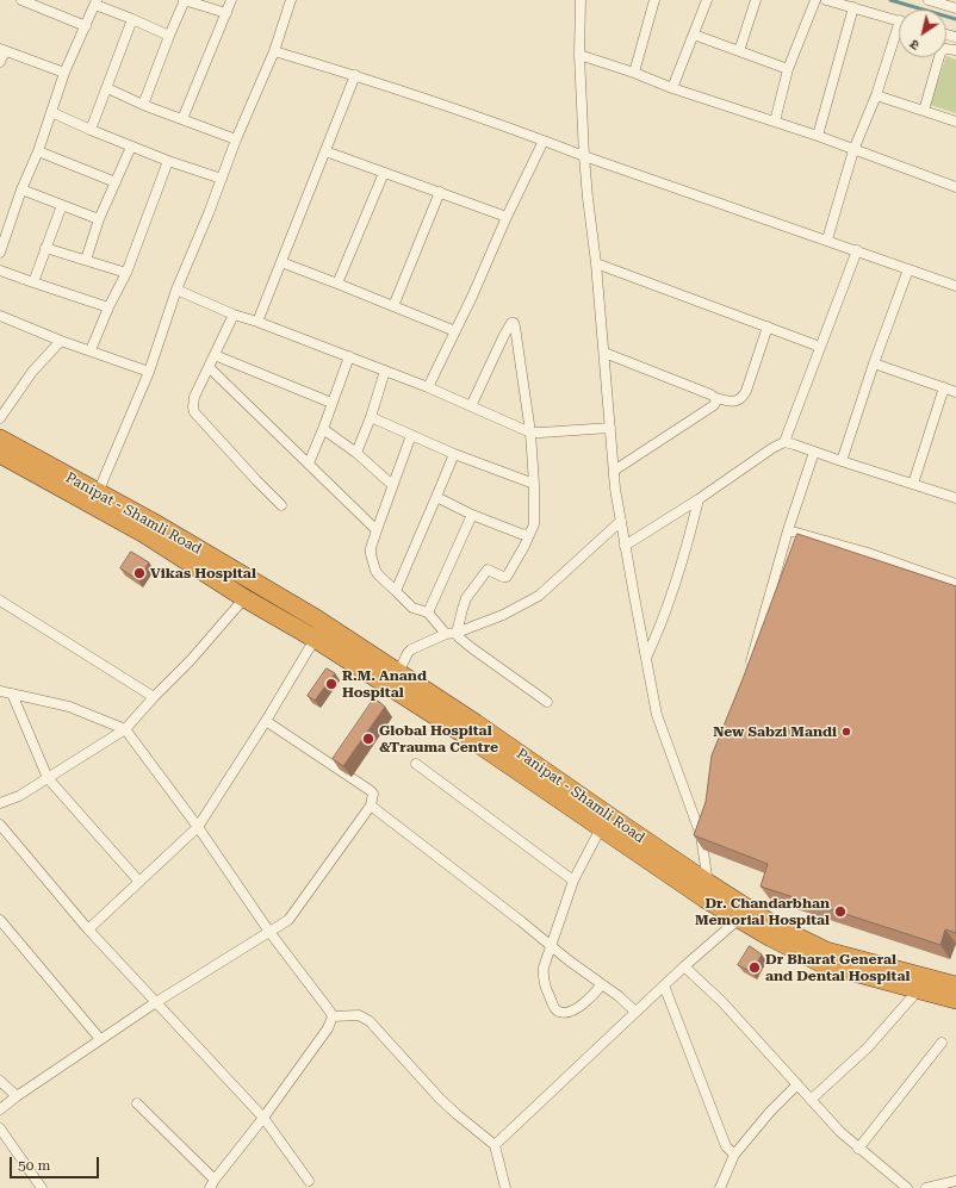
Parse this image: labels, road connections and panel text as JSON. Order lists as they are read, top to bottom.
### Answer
{
  "streets": {
    "highway": ["Panipat - Shamli Road"]
  },
  "places": [
    "Vikas Hospital",
    "R.M. Anand Hospital",
    "New Sabzi Mandi",
    "Global Hospital &Trauma Centre",
    "Dr. Chandarbhan Memorial Hospital",
    "Dr Bharat General and Dental Hospital"
  ],
  "scale_bar": "50 m",
  "north": "bottom left"
}
